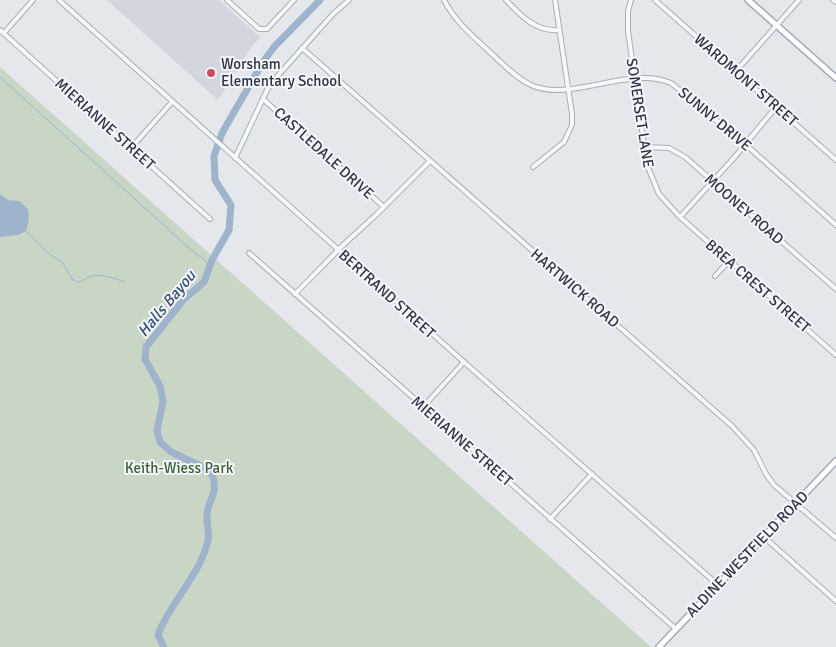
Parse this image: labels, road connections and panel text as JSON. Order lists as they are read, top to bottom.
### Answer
{
  "streets": {
    "main road": ["ALDINE WESTFIELD ROAD"],
    "street": [
      "WARDMONT STREET",
      "SOMERSET LANE",
      "SUNNY DRIVE",
      "MIERIANNE STREET",
      "CASTLEDALE DRIVE",
      "MOONEY ROAD",
      "BREA CREST STREET",
      "HARTWICK ROAD",
      "BERTRAND STREET"
    ]
  },
  "crossings": [
    ["SOMERSET LANE", "SUNNY DRIVE"],
    ["SOMERSET LANE", "MOONEY ROAD"],
    ["SOMERSET LANE", "BREA CREST STREET"],
    ["MIERIANNE STREET", "ALDINE WESTFIELD ROAD"],
    ["HARTWICK ROAD", "ALDINE WESTFIELD ROAD"],
    ["BERTRAND STREET", "ALDINE WESTFIELD ROAD"]
  ],
  "water": ["Halls Bayou"],
  "parks": ["Keith-Wiess Park"],
  "places": ["Worsham Elementary School"]
}
